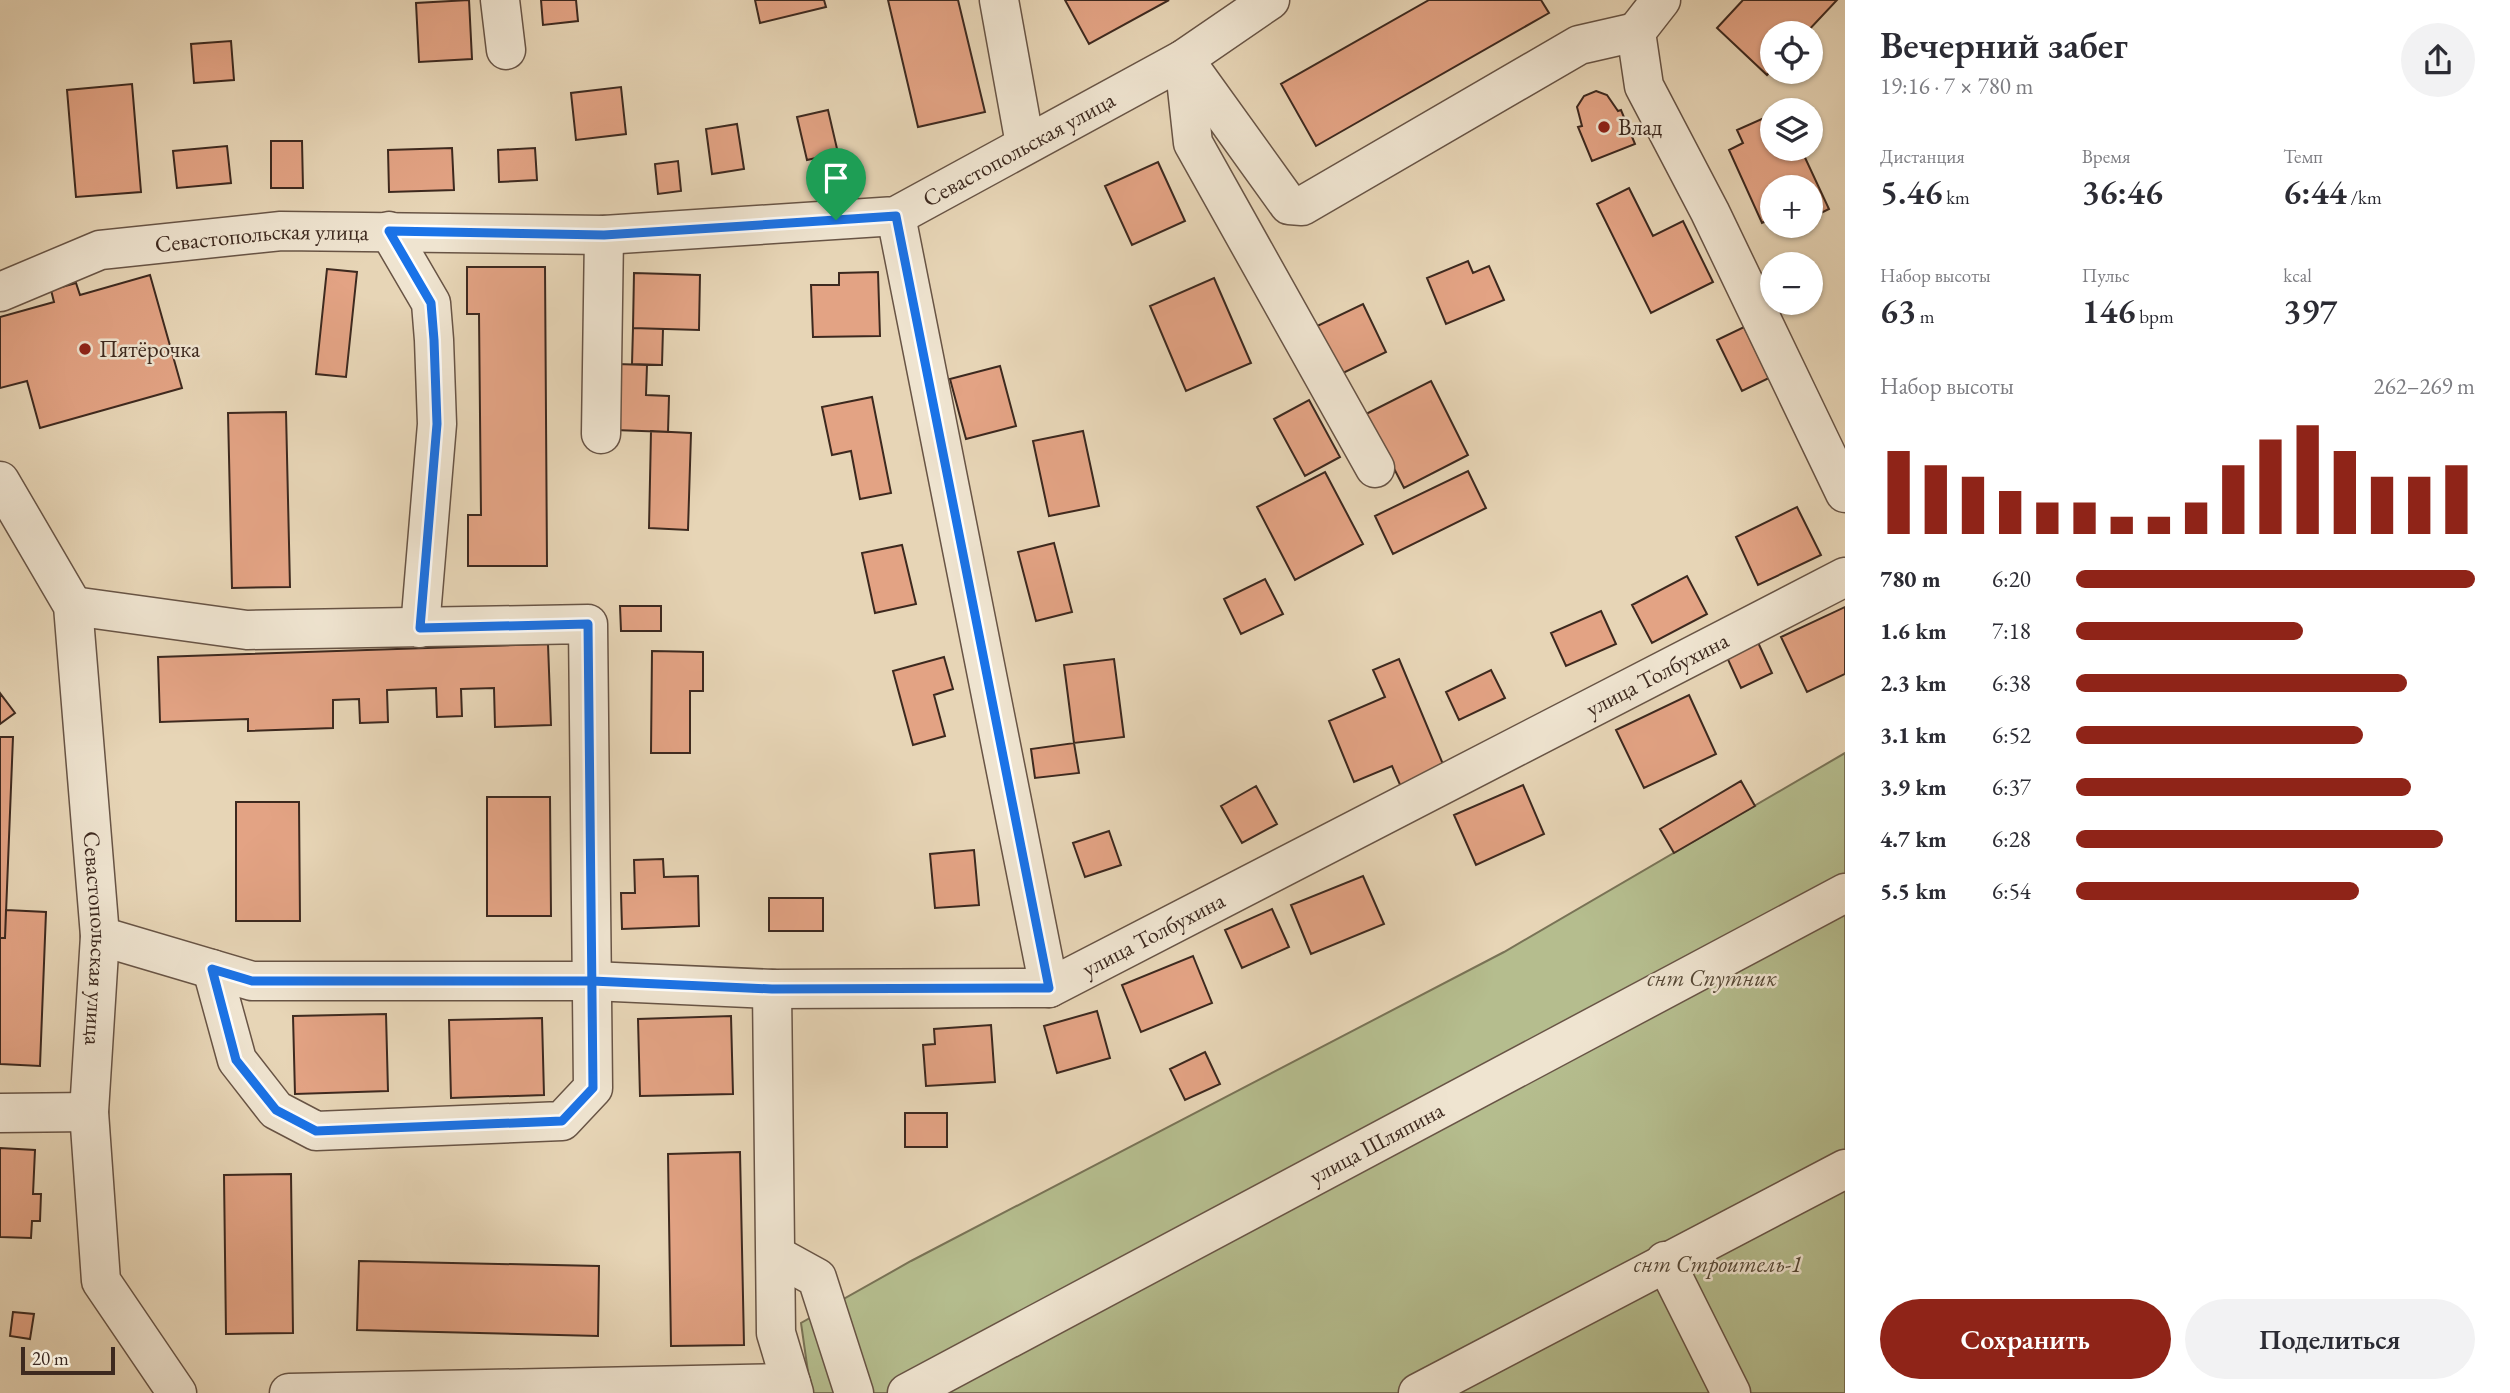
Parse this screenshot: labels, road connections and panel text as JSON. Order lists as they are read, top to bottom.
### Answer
{
  "streets": {
    "street": ["Севастопольская улица", "улица Толбухина", "улица Шляпина"]
  },
  "crossings": [
    ["Севастопольская улица", "улица Толбухина"]
  ],
  "parks": ["снт Спутник", "снт Строитель-1"],
  "places": ["Влад", "Пятёрочка"],
  "scale_bar": "20 m",
  "page": {
    "heading": ["Вечерний забег", "19:16 · 7 × 780 m"],
    "map_buttons": ["+", "−"],
    "stats": [
      ["Дистанция", "5.46 km"],
      ["Время", "36:46"],
      ["Темп", "6:44 /km"],
      ["Набор высоты", "63 m"],
      ["Пульс", "146 bpm"],
      ["kcal", "397"]
    ],
    "chart": ["Набор высоты", "262–269 m"],
    "list": [
      {
        "name": "780 m",
        "note": "6:20"
      },
      {
        "name": "1.6 km",
        "note": "7:18"
      },
      {
        "name": "2.3 km",
        "note": "6:38"
      },
      {
        "name": "3.1 km",
        "note": "6:52"
      },
      {
        "name": "3.9 km",
        "note": "6:37"
      },
      {
        "name": "4.7 km",
        "note": "6:28"
      },
      {
        "name": "5.5 km",
        "note": "6:54"
      }
    ],
    "buttons": ["Сохранить", "Поделиться"],
    "scale": "20 m"
  }
}
